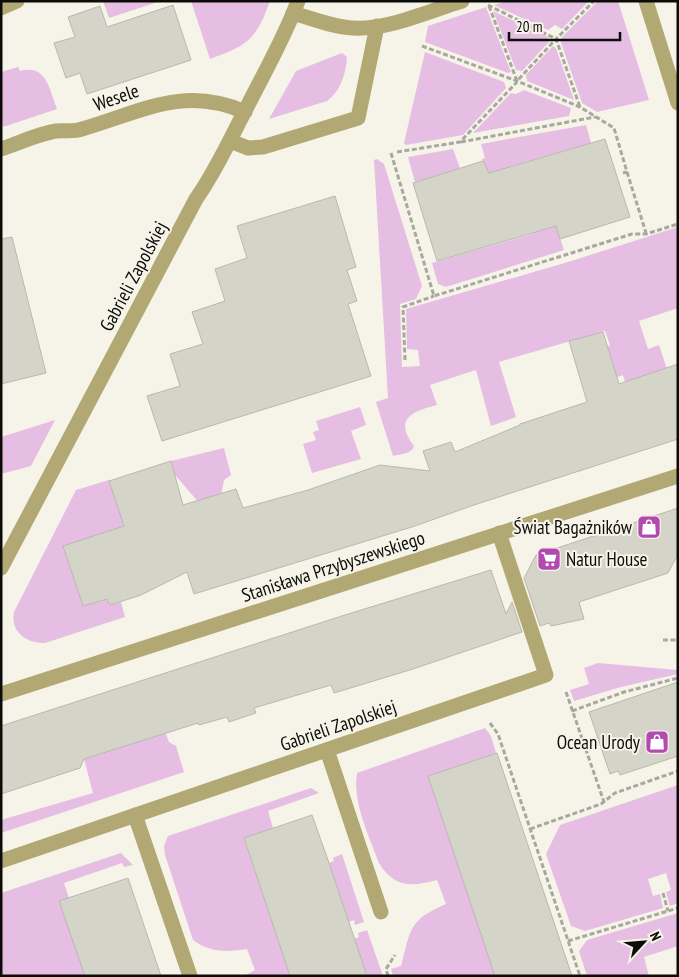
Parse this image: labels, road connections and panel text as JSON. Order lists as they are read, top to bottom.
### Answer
{
  "streets": {
    "street": ["Wesele", "Gabrieli Zapolskiej", "Stanisława Przybyszewskiego"]
  },
  "crossings": [
    ["Wesele", "Gabrieli Zapolskiej"],
    ["Gabrieli Zapolskiej", "Stanisława Przybyszewskiego"]
  ],
  "places": {
    "shop": ["Świat Bagażników", "Ocean Urody"],
    "supermarket": ["Natur House"]
  },
  "scale_bar": "20 m",
  "north": "top right"
}
